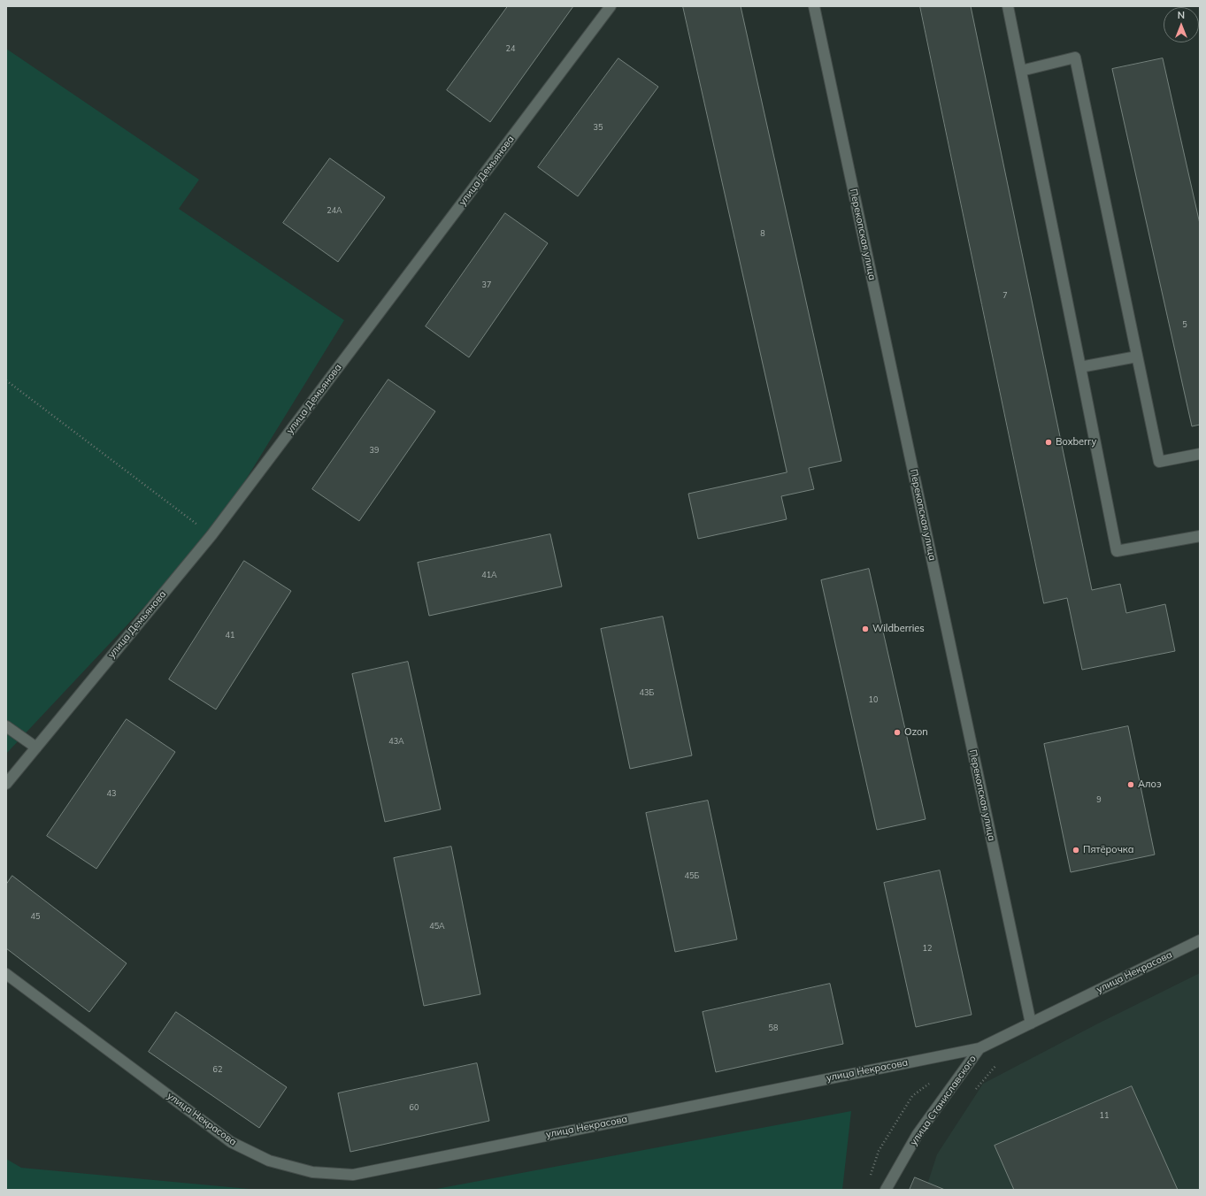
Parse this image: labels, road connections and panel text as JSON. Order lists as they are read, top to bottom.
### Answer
{
  "streets": {
    "street": [
      "улица Демьянова",
      "Перекопская улица",
      "улица Некрасова",
      "улица Станиславского"
    ]
  },
  "crossings": [
    ["Перекопская улица", "улица Некрасова"],
    ["улица Некрасова", "улица Станиславского"]
  ],
  "places": [
    "Boxberry",
    "Wildberries",
    "Ozon",
    "Алоэ",
    "Пятёрочка"
  ],
  "house_numbers": [
    "24",
    "35",
    "24А",
    "8",
    "37",
    "7",
    "5",
    "39",
    "41А",
    "41",
    "43Б",
    "10",
    "43А",
    "43",
    "9",
    "45Б",
    "45",
    "45А",
    "12",
    "58",
    "62",
    "60",
    "11"
  ],
  "north": "top"
}
